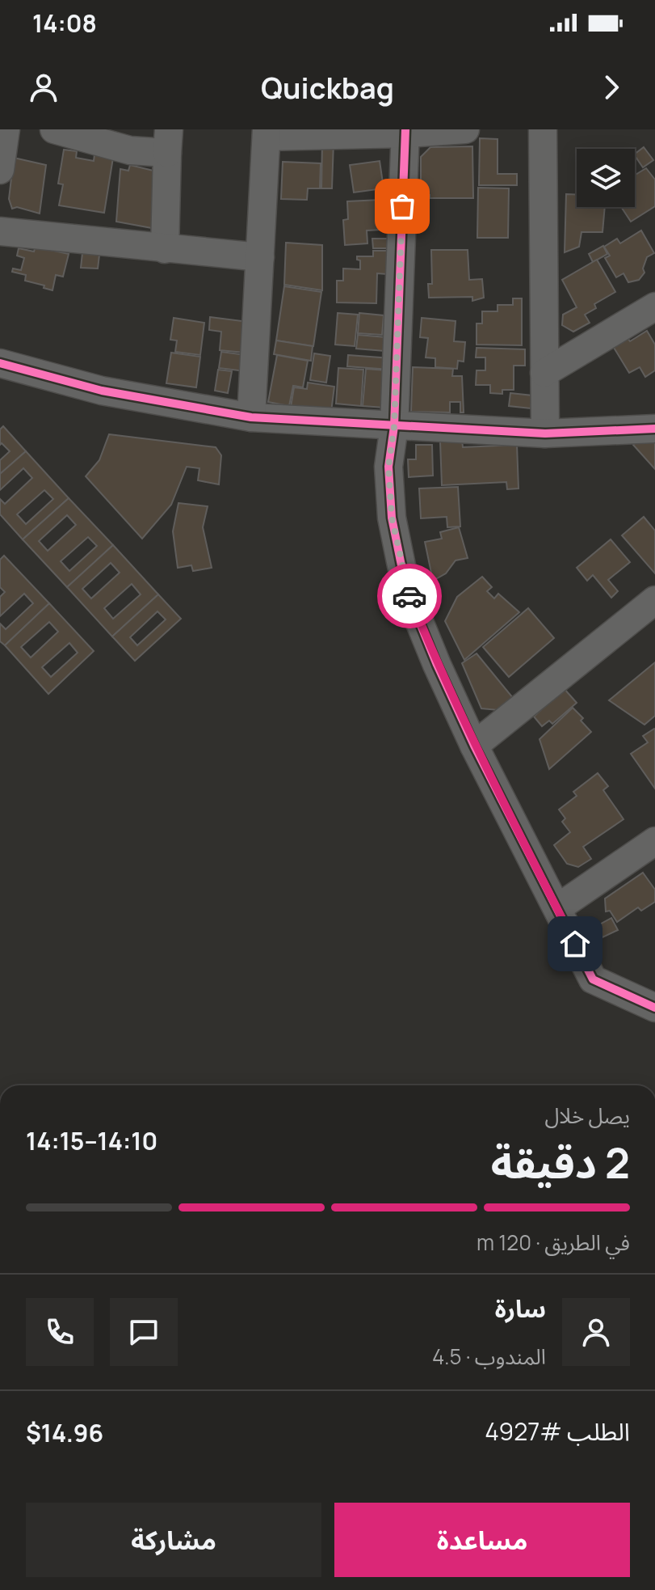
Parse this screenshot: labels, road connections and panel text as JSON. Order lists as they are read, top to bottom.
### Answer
{
  "page": {
    "status": "14:08",
    "header": "Quickbag",
    "heading": ["2 دقيقة", "يصل خلال", "14:10–14:15"],
    "panel": [
      "سارة",
      "المندوب · 4.5",
      "الطلب #4927",
      "$14.96"
    ],
    "bar": "في الطريق · 120 m",
    "buttons": ["مساعدة", "مشاركة"]
  }
}
